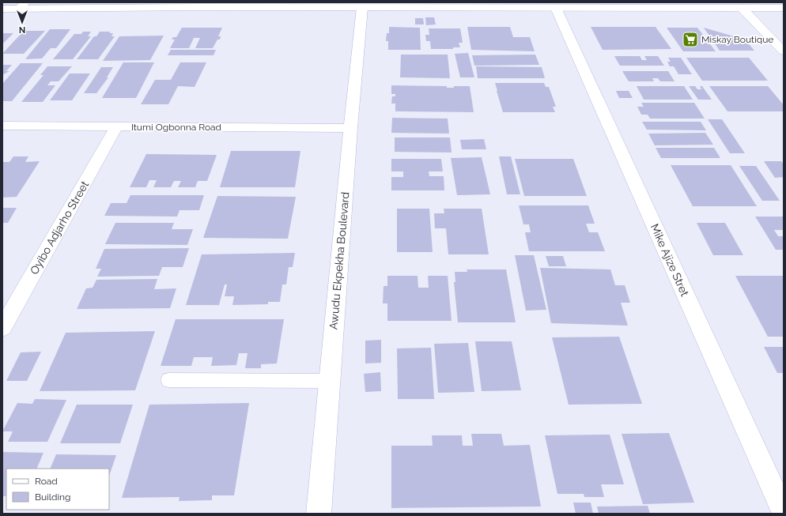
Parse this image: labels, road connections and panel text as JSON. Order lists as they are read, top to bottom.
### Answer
{
  "streets": {
    "street": [
      "Itumi Ogbonna Road",
      "Oyibo Adjarho Street",
      "Mike Ajize Stret",
      "Awudu Ekpekha Boulevard"
    ]
  },
  "crossings": [
    ["Itumi Ogbonna Road", "Oyibo Adjarho Street"],
    ["Itumi Ogbonna Road", "Awudu Ekpekha Boulevard"]
  ],
  "places": {
    "supermarket": ["Miskay Boutique"]
  },
  "legend": ["Road", "Building"],
  "north": "bottom"
}
